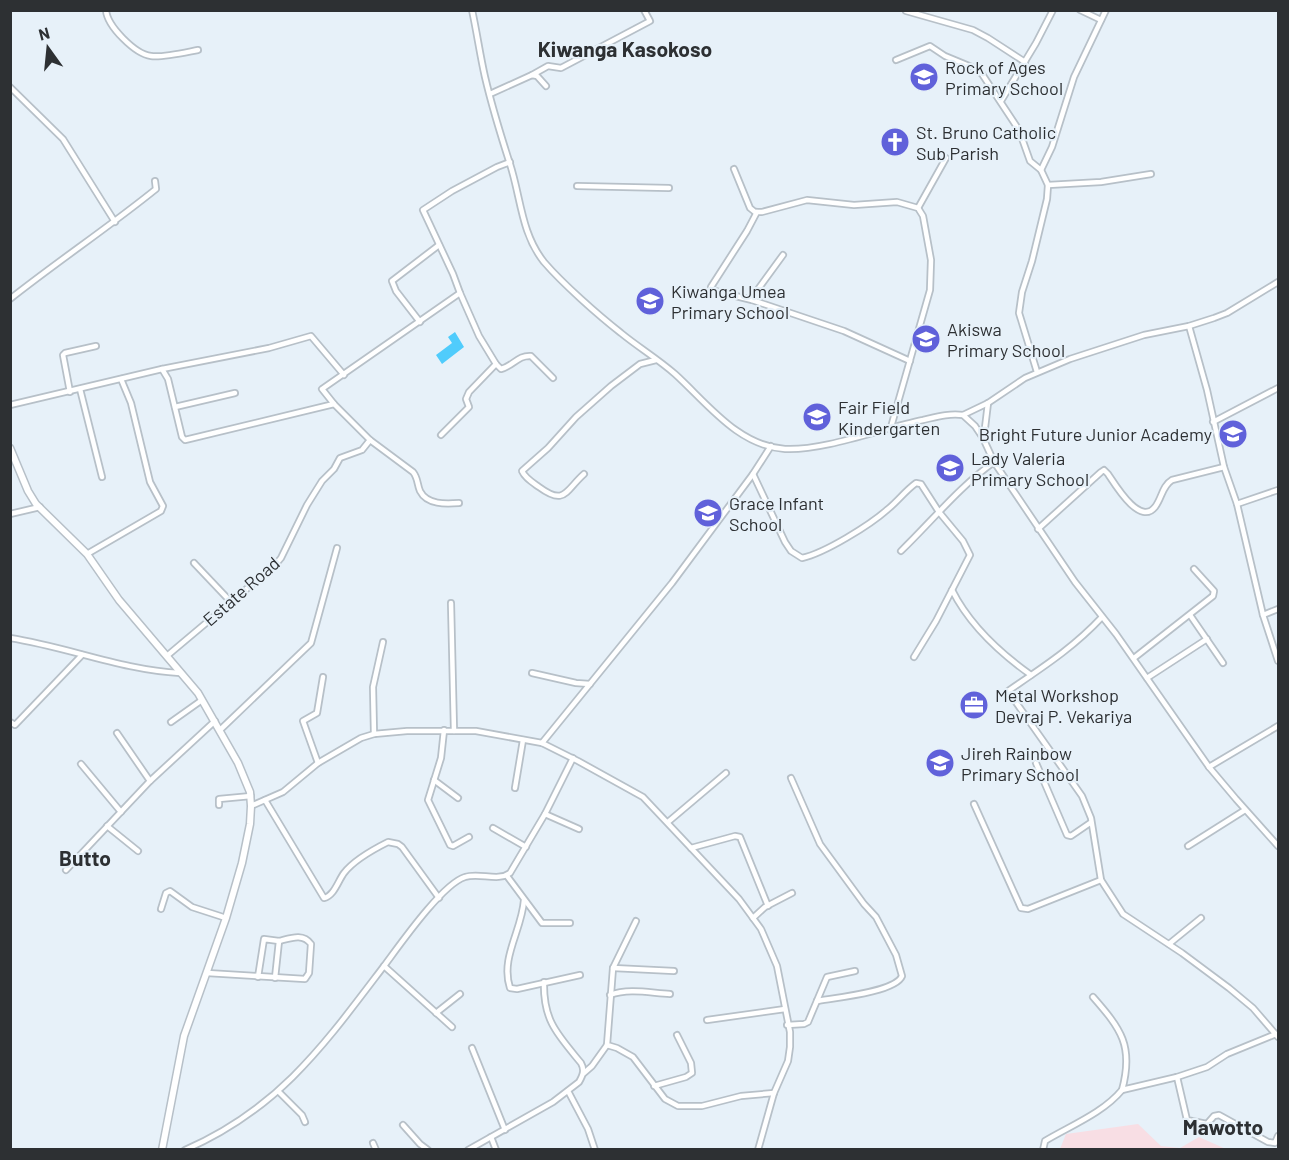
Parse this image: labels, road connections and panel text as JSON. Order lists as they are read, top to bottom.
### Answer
{
  "streets": {
    "street": ["Estate Road"]
  },
  "districts": ["Kiwanga Kasokoso", "Butto", "Mawotto"],
  "places": {
    "school or university": [
      "Rock of Ages Primary School",
      "Kiwanga Umea Primary School",
      "Akiswa Primary School",
      "Fair Field Kindergarten",
      "Bright Future Junior Academy",
      "Lady Valeria Primary School",
      "Grace Infant School",
      "Jireh Rainbow Primary School"
    ],
    "church": ["St. Bruno Catholic Sub Parish"],
    "office": ["Metal Workshop Devraj P. Vekariya"]
  },
  "north": "top"
}
